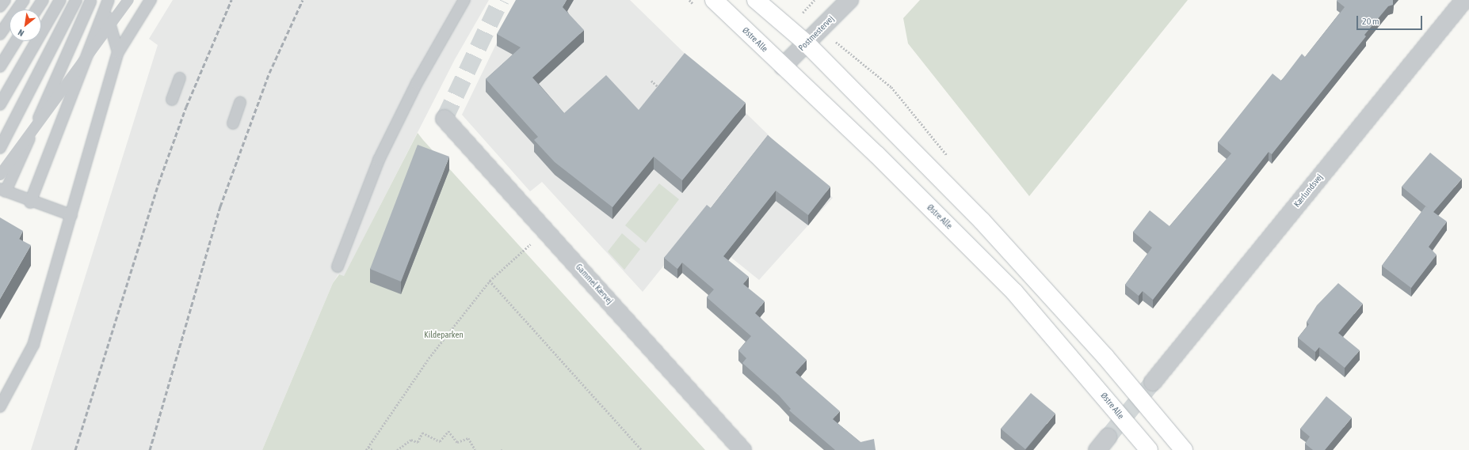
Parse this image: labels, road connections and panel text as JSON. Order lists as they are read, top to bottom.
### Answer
{
  "streets": {
    "street": [
      "Postmestervej",
      "Østre Alle",
      "Kærlundsvej",
      "Gammel Kærvej"
    ]
  },
  "crossings": [
    ["Postmestervej", "Østre Alle"]
  ],
  "parks": ["Kildeparken"],
  "scale_bar": "20 m",
  "north": "bottom left"
}
